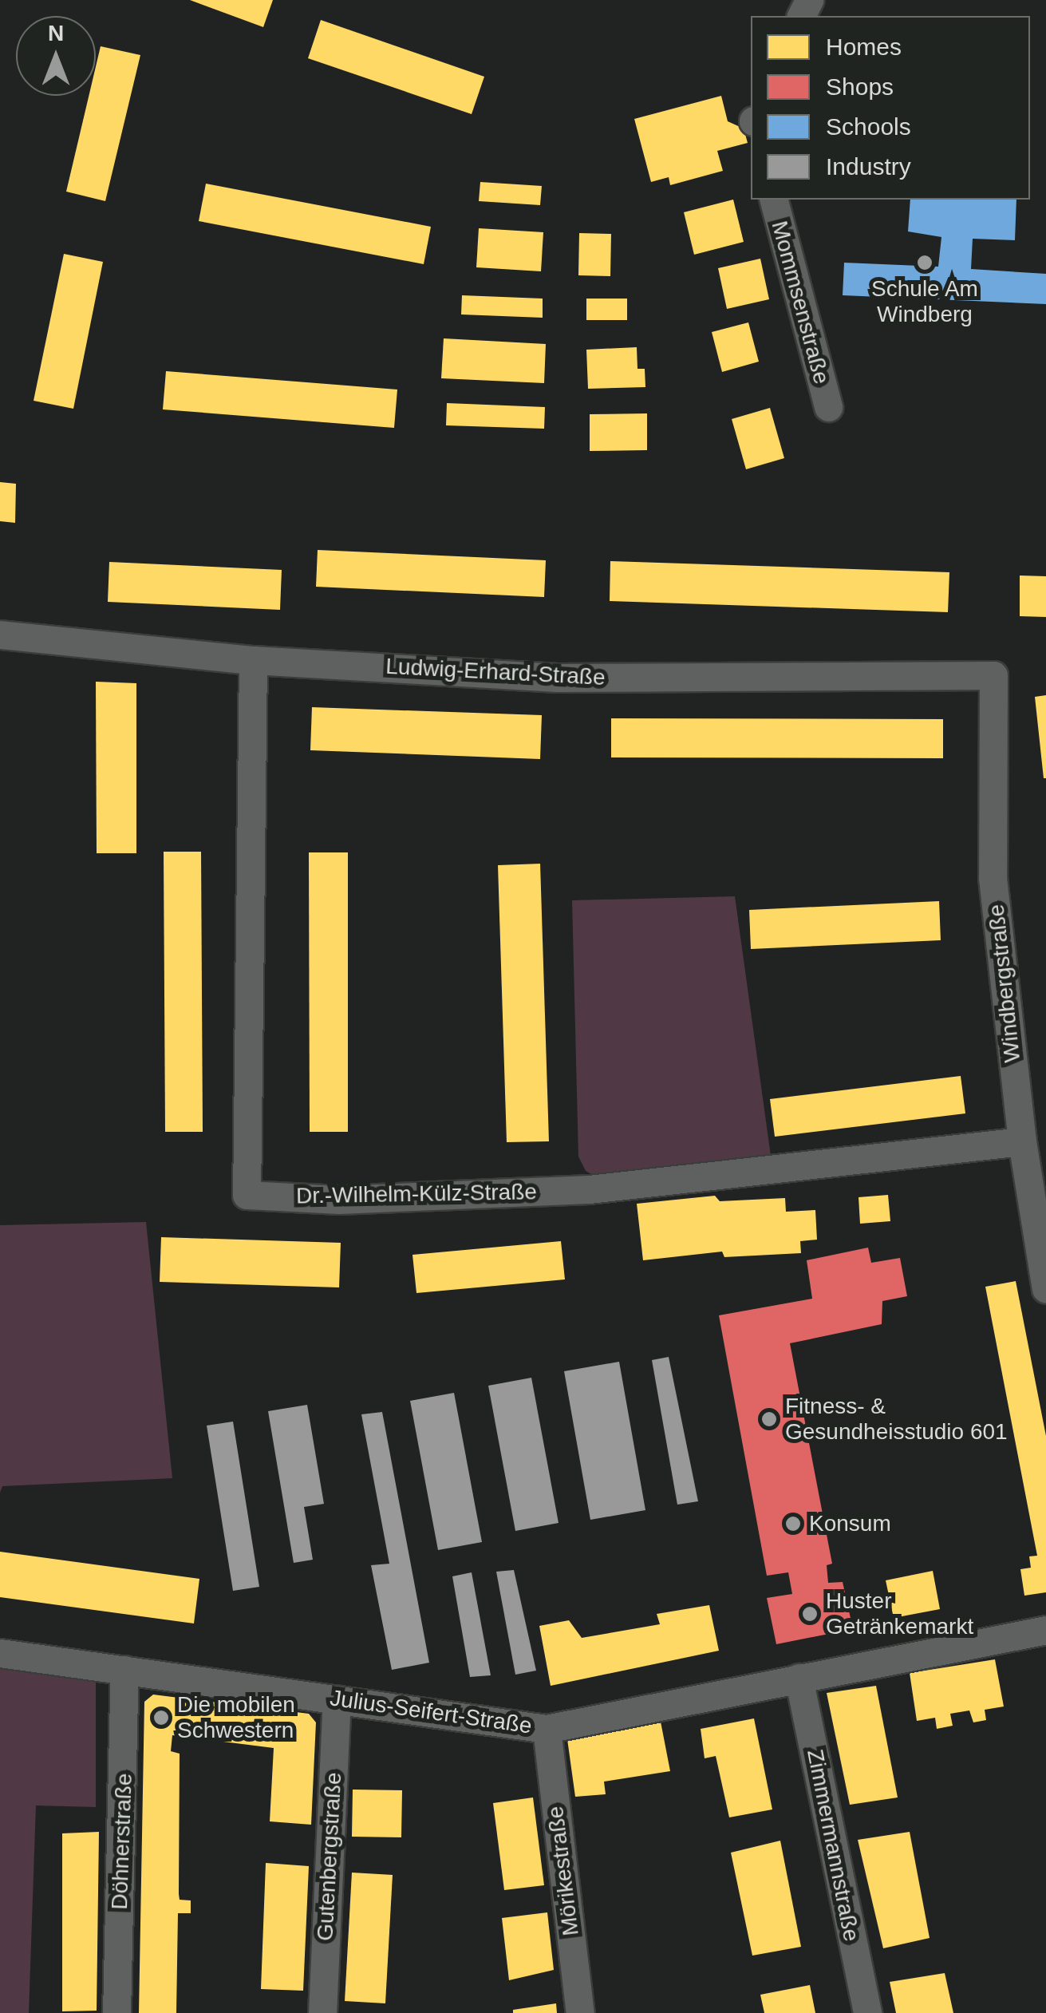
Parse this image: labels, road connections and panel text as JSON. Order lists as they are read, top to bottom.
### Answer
{
  "streets": {
    "street": [
      "Mommsenstraße",
      "Ludwig-Erhard-Straße",
      "Windbergstraße",
      "Dr.-Wilhelm-Külz-Straße",
      "Julius-Seifert-Straße",
      "Döhnerstraße",
      "Zimmermannstraße",
      "Gutenbergstraße",
      "Mörikestraße"
    ]
  },
  "crossings": [
    ["Ludwig-Erhard-Straße", "Windbergstraße"],
    ["Ludwig-Erhard-Straße", "Dr.-Wilhelm-Külz-Straße"],
    ["Windbergstraße", "Dr.-Wilhelm-Külz-Straße"],
    ["Julius-Seifert-Straße", "Döhnerstraße"],
    ["Julius-Seifert-Straße", "Zimmermannstraße"],
    ["Julius-Seifert-Straße", "Gutenbergstraße"],
    ["Julius-Seifert-Straße", "Mörikestraße"]
  ],
  "places": [
    "Schule Am Windberg",
    "Fitness- & Gesundheisstudio 601",
    "Konsum",
    "Huster Getränkemarkt",
    "Die mobilen Schwestern"
  ],
  "legend": [
    "Homes",
    "Shops",
    "Schools",
    "Industry"
  ],
  "north": "top"
}
